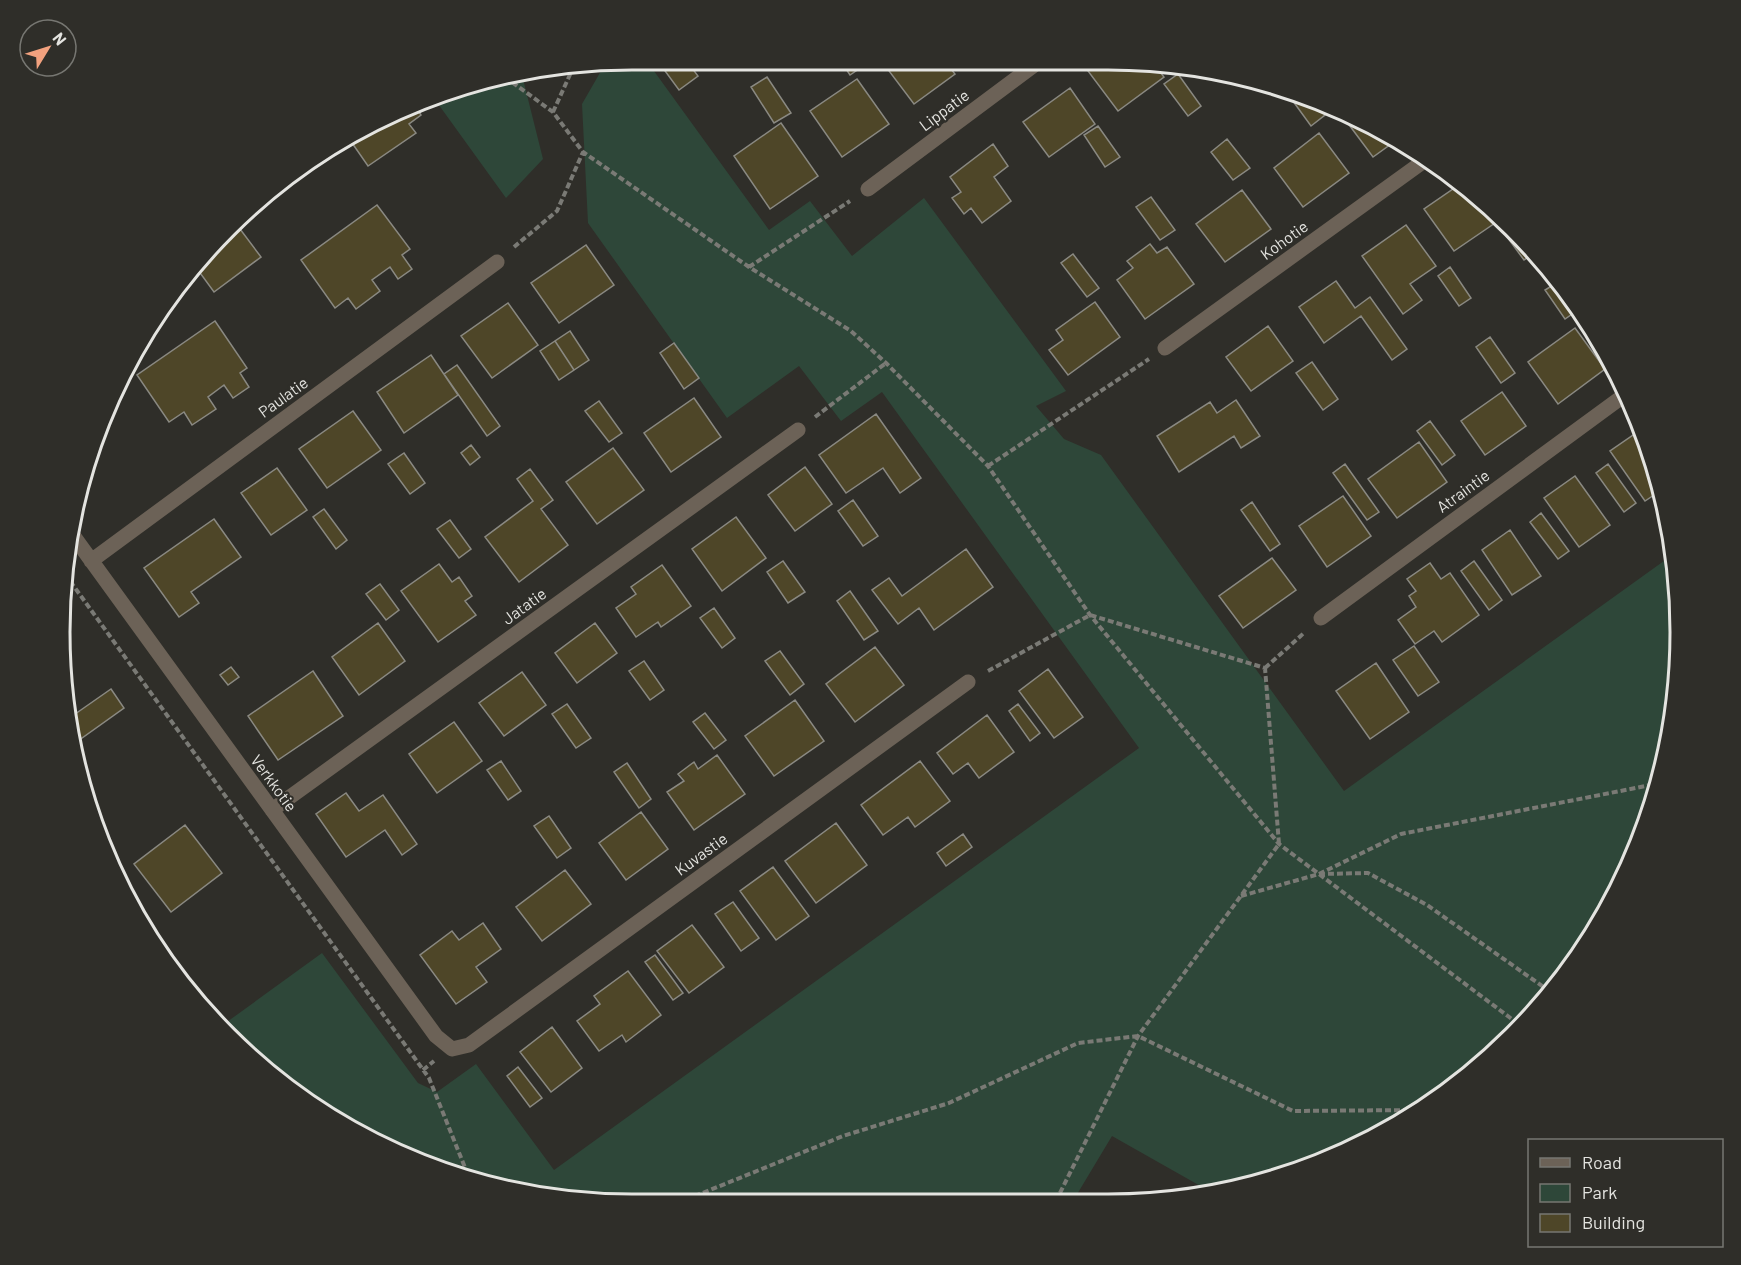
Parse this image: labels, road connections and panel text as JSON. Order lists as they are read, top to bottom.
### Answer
{
  "streets": {
    "street": [
      "Lippatie",
      "Kohotie",
      "Paulatie",
      "Atraintie",
      "Jatatie",
      "Verkkotie",
      "Kuvastie"
    ]
  },
  "crossings": [
    ["Paulatie", "Verkkotie"],
    ["Jatatie", "Verkkotie"],
    ["Verkkotie", "Kuvastie"]
  ],
  "legend": ["Road", "Park", "Building"],
  "north": "top right"
}
